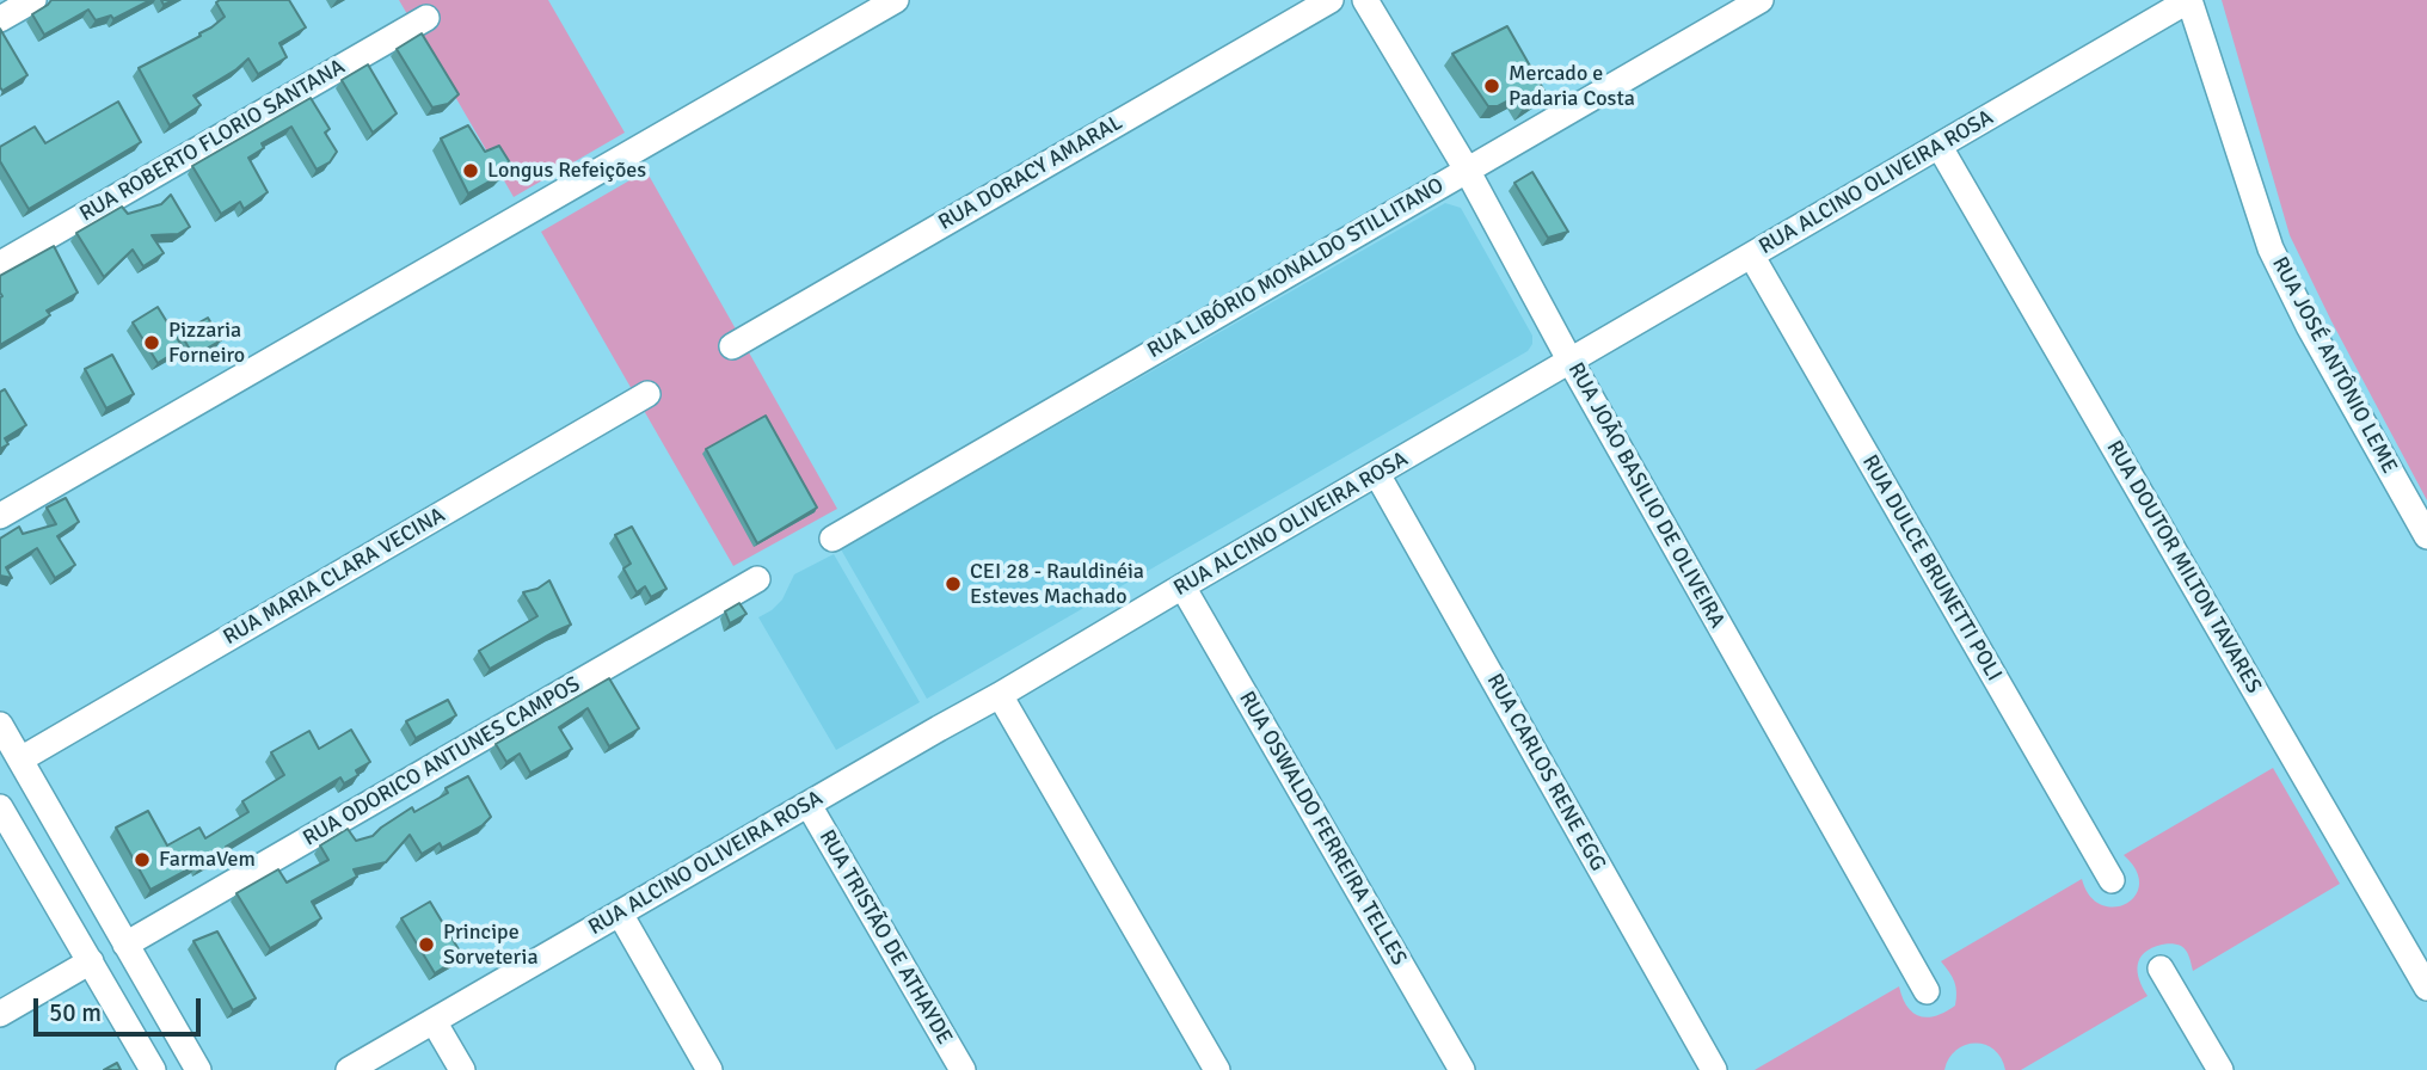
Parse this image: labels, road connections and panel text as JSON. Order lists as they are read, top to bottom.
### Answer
{
  "streets": {
    "street": [
      "RUA ROBERTO FLORIO SANTANA",
      "RUA DORACY AMARAL",
      "RUA ALCINO OLIVEIRA ROSA",
      "RUA LIBÓRIO MONALDO STILLITANO",
      "RUA JOSÉ ANTÔNIO LEME",
      "RUA JOÃO BASILIO DE OLIVEIRA",
      "RUA DOUTOR MILTON TAVARES",
      "RUA DULCE BRUNETTI POLI",
      "RUA MARIA CLARA VECINA",
      "RUA ODORICO ANTUNES CAMPOS",
      "RUA CARLOS RENE EGG",
      "RUA OSWALDO FERREIRA TELLES",
      "RUA TRISTÃO DE ATHAYDE"
    ]
  },
  "crossings": [
    ["RUA ALCINO OLIVEIRA ROSA", "RUA JOSÉ ANTÔNIO LEME"],
    ["RUA ALCINO OLIVEIRA ROSA", "RUA JOÃO BASILIO DE OLIVEIRA"],
    ["RUA ALCINO OLIVEIRA ROSA", "RUA DOUTOR MILTON TAVARES"],
    ["RUA ALCINO OLIVEIRA ROSA", "RUA DULCE BRUNETTI POLI"],
    ["RUA ALCINO OLIVEIRA ROSA", "RUA CARLOS RENE EGG"],
    ["RUA ALCINO OLIVEIRA ROSA", "RUA OSWALDO FERREIRA TELLES"],
    ["RUA ALCINO OLIVEIRA ROSA", "RUA TRISTÃO DE ATHAYDE"],
    ["RUA LIBÓRIO MONALDO STILLITANO", "RUA JOÃO BASILIO DE OLIVEIRA"]
  ],
  "places": [
    "Mercado e Padaria Costa",
    "Longus Refeições",
    "Pizzaria Forneiro",
    "CEI 28 - Rauldinéia Esteves Machado",
    "FarmaVem",
    "Principe Sorveteria"
  ],
  "scale_bar": "50 m"
}
